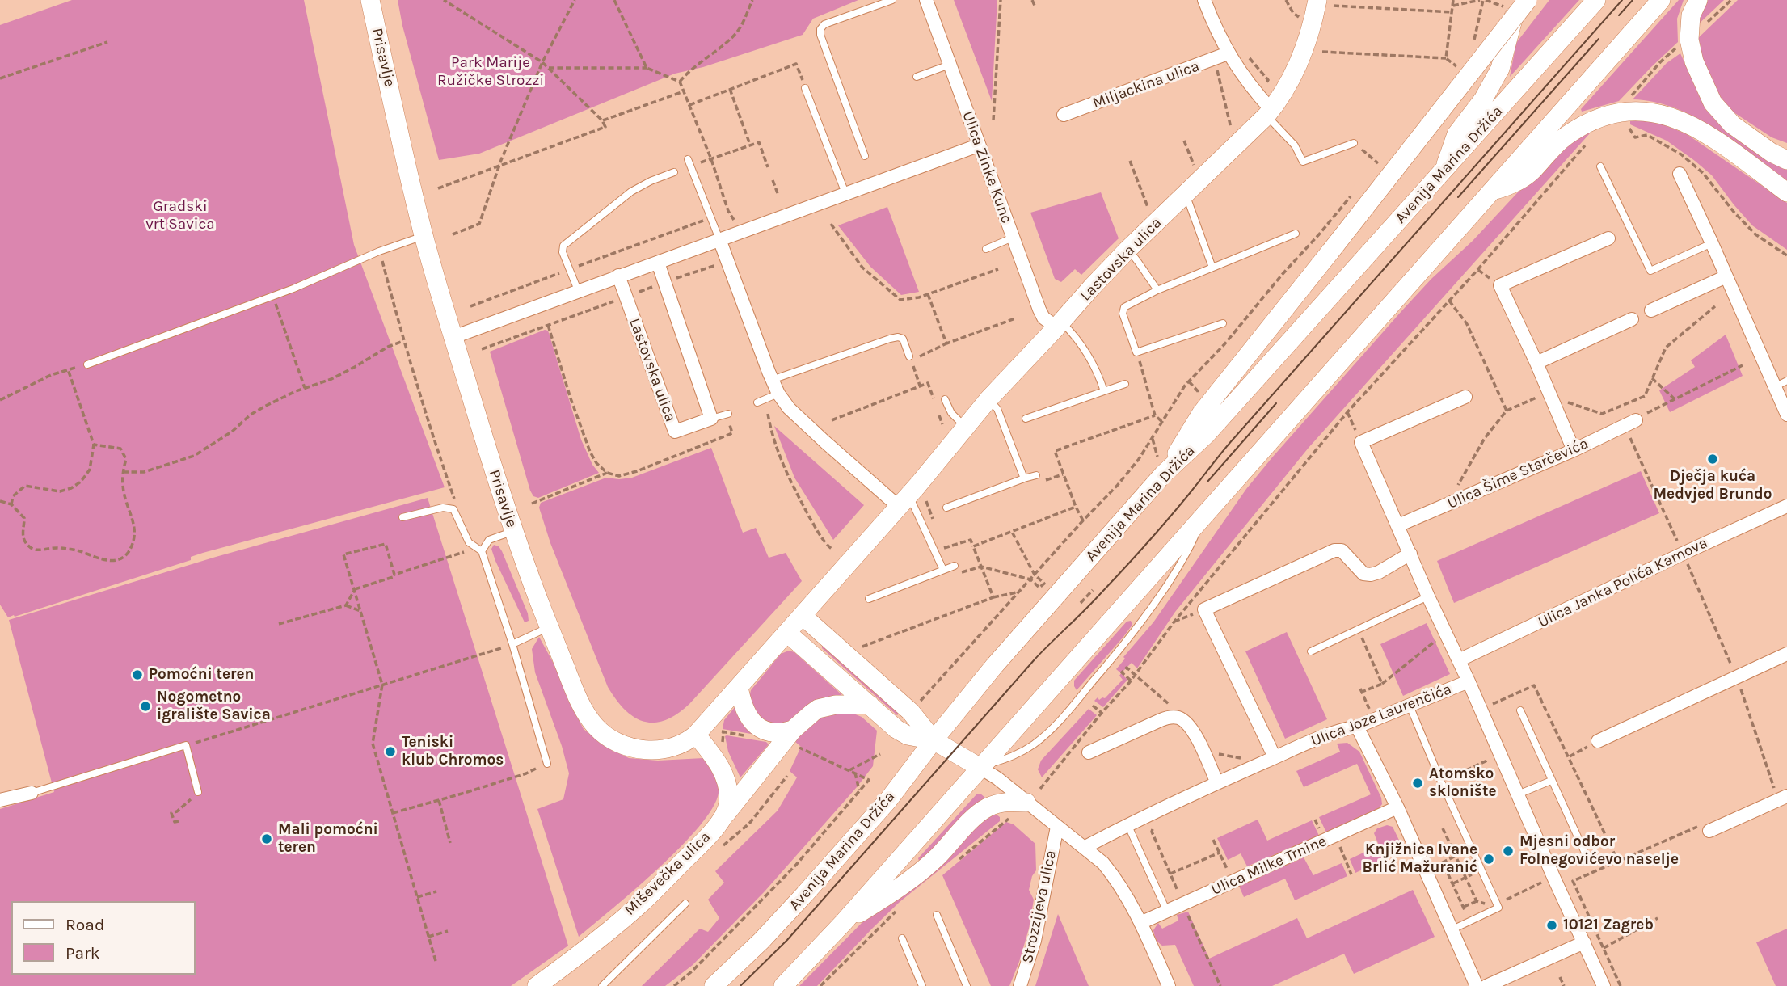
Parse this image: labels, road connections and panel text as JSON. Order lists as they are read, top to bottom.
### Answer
{
  "streets": {
    "main road": [
      "Prisavlje",
      "Avenija Marina Držića",
      "Lastovska ulica",
      "Miševečka ulica"
    ],
    "street": [
      "Miljackina ulica",
      "Ulica Zinke Kunc",
      "Ulica Šime Starčevića",
      "Ulica Janka Polića Kamova",
      "Ulica Joze Laurenčića",
      "Ulica Milke Trnine",
      "Strozzijeva ulica"
    ]
  },
  "crossings": [
    ["Prisavlje", "Lastovska ulica"],
    ["Prisavlje", "Miševečka ulica"],
    ["Ulica Zinke Kunc", "Lastovska ulica"]
  ],
  "parks": ["Park Marije Ružičke Strozzi", "Gradski vrt Savica"],
  "places": [
    "Dječja kuća Medvjed Brundo",
    "Pomoćni teren",
    "Nogometno igralište Savica",
    "Teniski klub Chromos",
    "Atomsko sklonište",
    "Mali pomoćni teren",
    "Mjesni odbor Folnegovićevo naselje",
    "Knjižnica Ivane Brlić Mažuranić",
    "10121 Zagreb"
  ],
  "legend": ["Road", "Park"]
}
